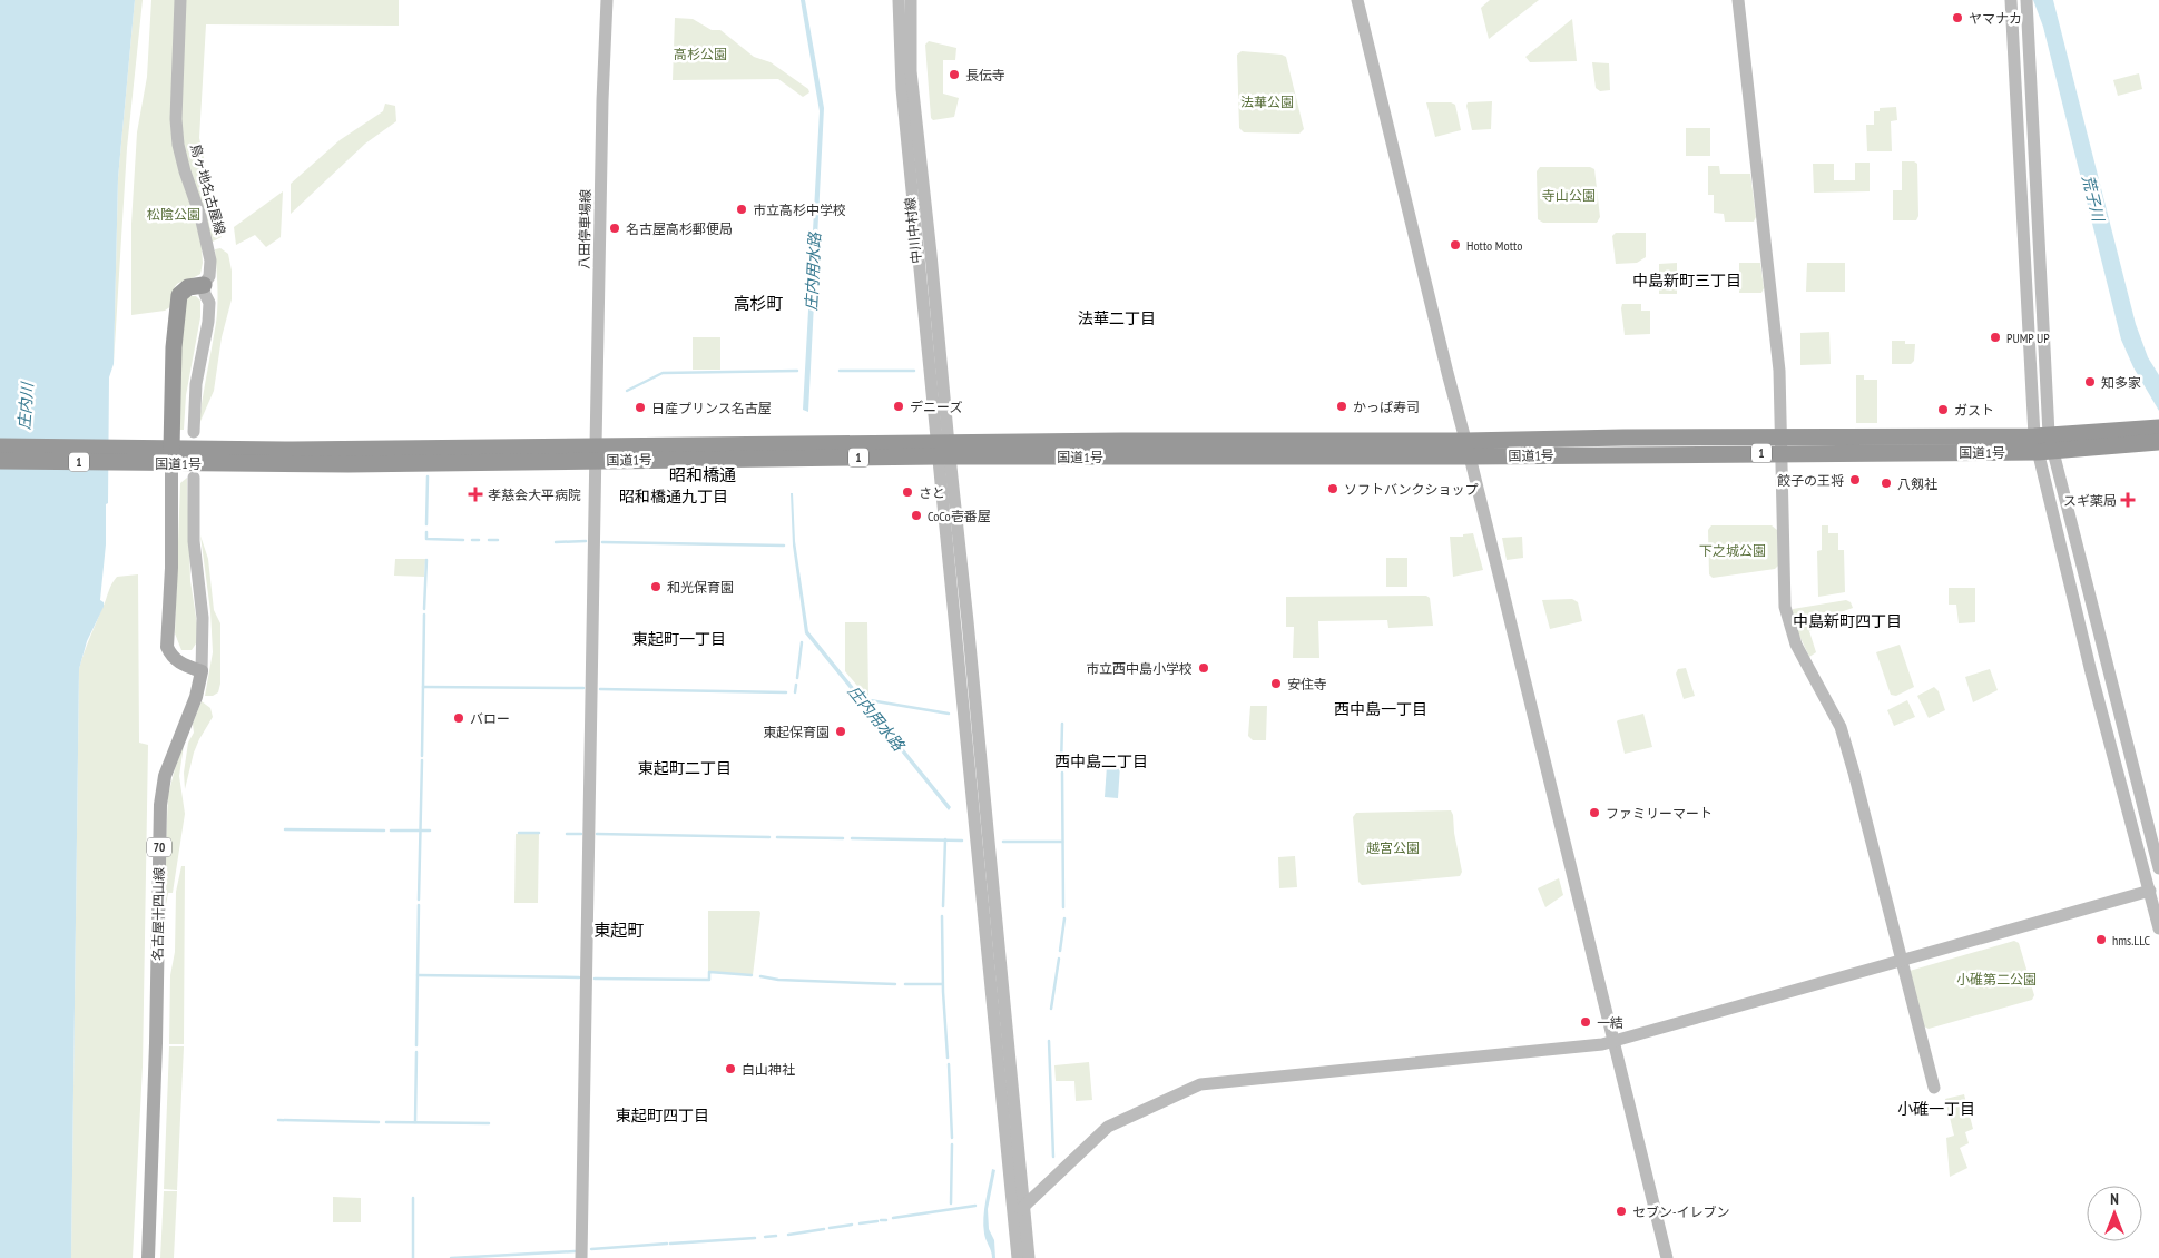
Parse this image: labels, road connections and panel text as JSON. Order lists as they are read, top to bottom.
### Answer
{
  "streets": {
    "highway": ["国道1号", "1"],
    "main road": ["70", "名古屋十四山線"],
    "street": ["鳥ヶ地名古屋線", "八田停車場線", "中川中村線"]
  },
  "crossings": [
    ["八田停車場線", "国道1号"],
    ["中川中村線", "国道1号"]
  ],
  "districts": [
    "中島新町三丁目",
    "高杉町",
    "法華二丁目",
    "昭和橋通",
    "昭和橋通九丁目",
    "中島新町四丁目",
    "東起町一丁目",
    "西中島一丁目",
    "西中島二丁目",
    "東起町二丁目",
    "東起町",
    "小碓一丁目",
    "東起町四丁目"
  ],
  "water": ["荒子川", "庄内用水路", "庄内川"],
  "parks": [
    "高杉公園",
    "法華公園",
    "寺山公園",
    "松陰公園",
    "下之城公園",
    "越宮公園",
    "小碓第二公園"
  ],
  "places": {
    "other": [
      "ヤマナカ",
      "長伝寺",
      "市立高杉中学校",
      "名古屋高杉郵便局",
      "Hotto Motto",
      "PUMP UP",
      "知多家",
      "デニーズ",
      "かっぱ寿司",
      "日産プリンス名古屋",
      "ガスト",
      "餃子の王将",
      "八剱社",
      "ソフトバンクショップ",
      "さと",
      "CoCo壱番屋",
      "和光保育園",
      "市立西中島小学校",
      "安住寺",
      "バロー",
      "東起保育園",
      "ファミリーマート",
      "hms.LLC",
      "一結",
      "白山神社",
      "セブン-イレブン"
    ],
    "health": ["孝慈会大平病院", "スギ薬局"]
  },
  "north": "top"
}
